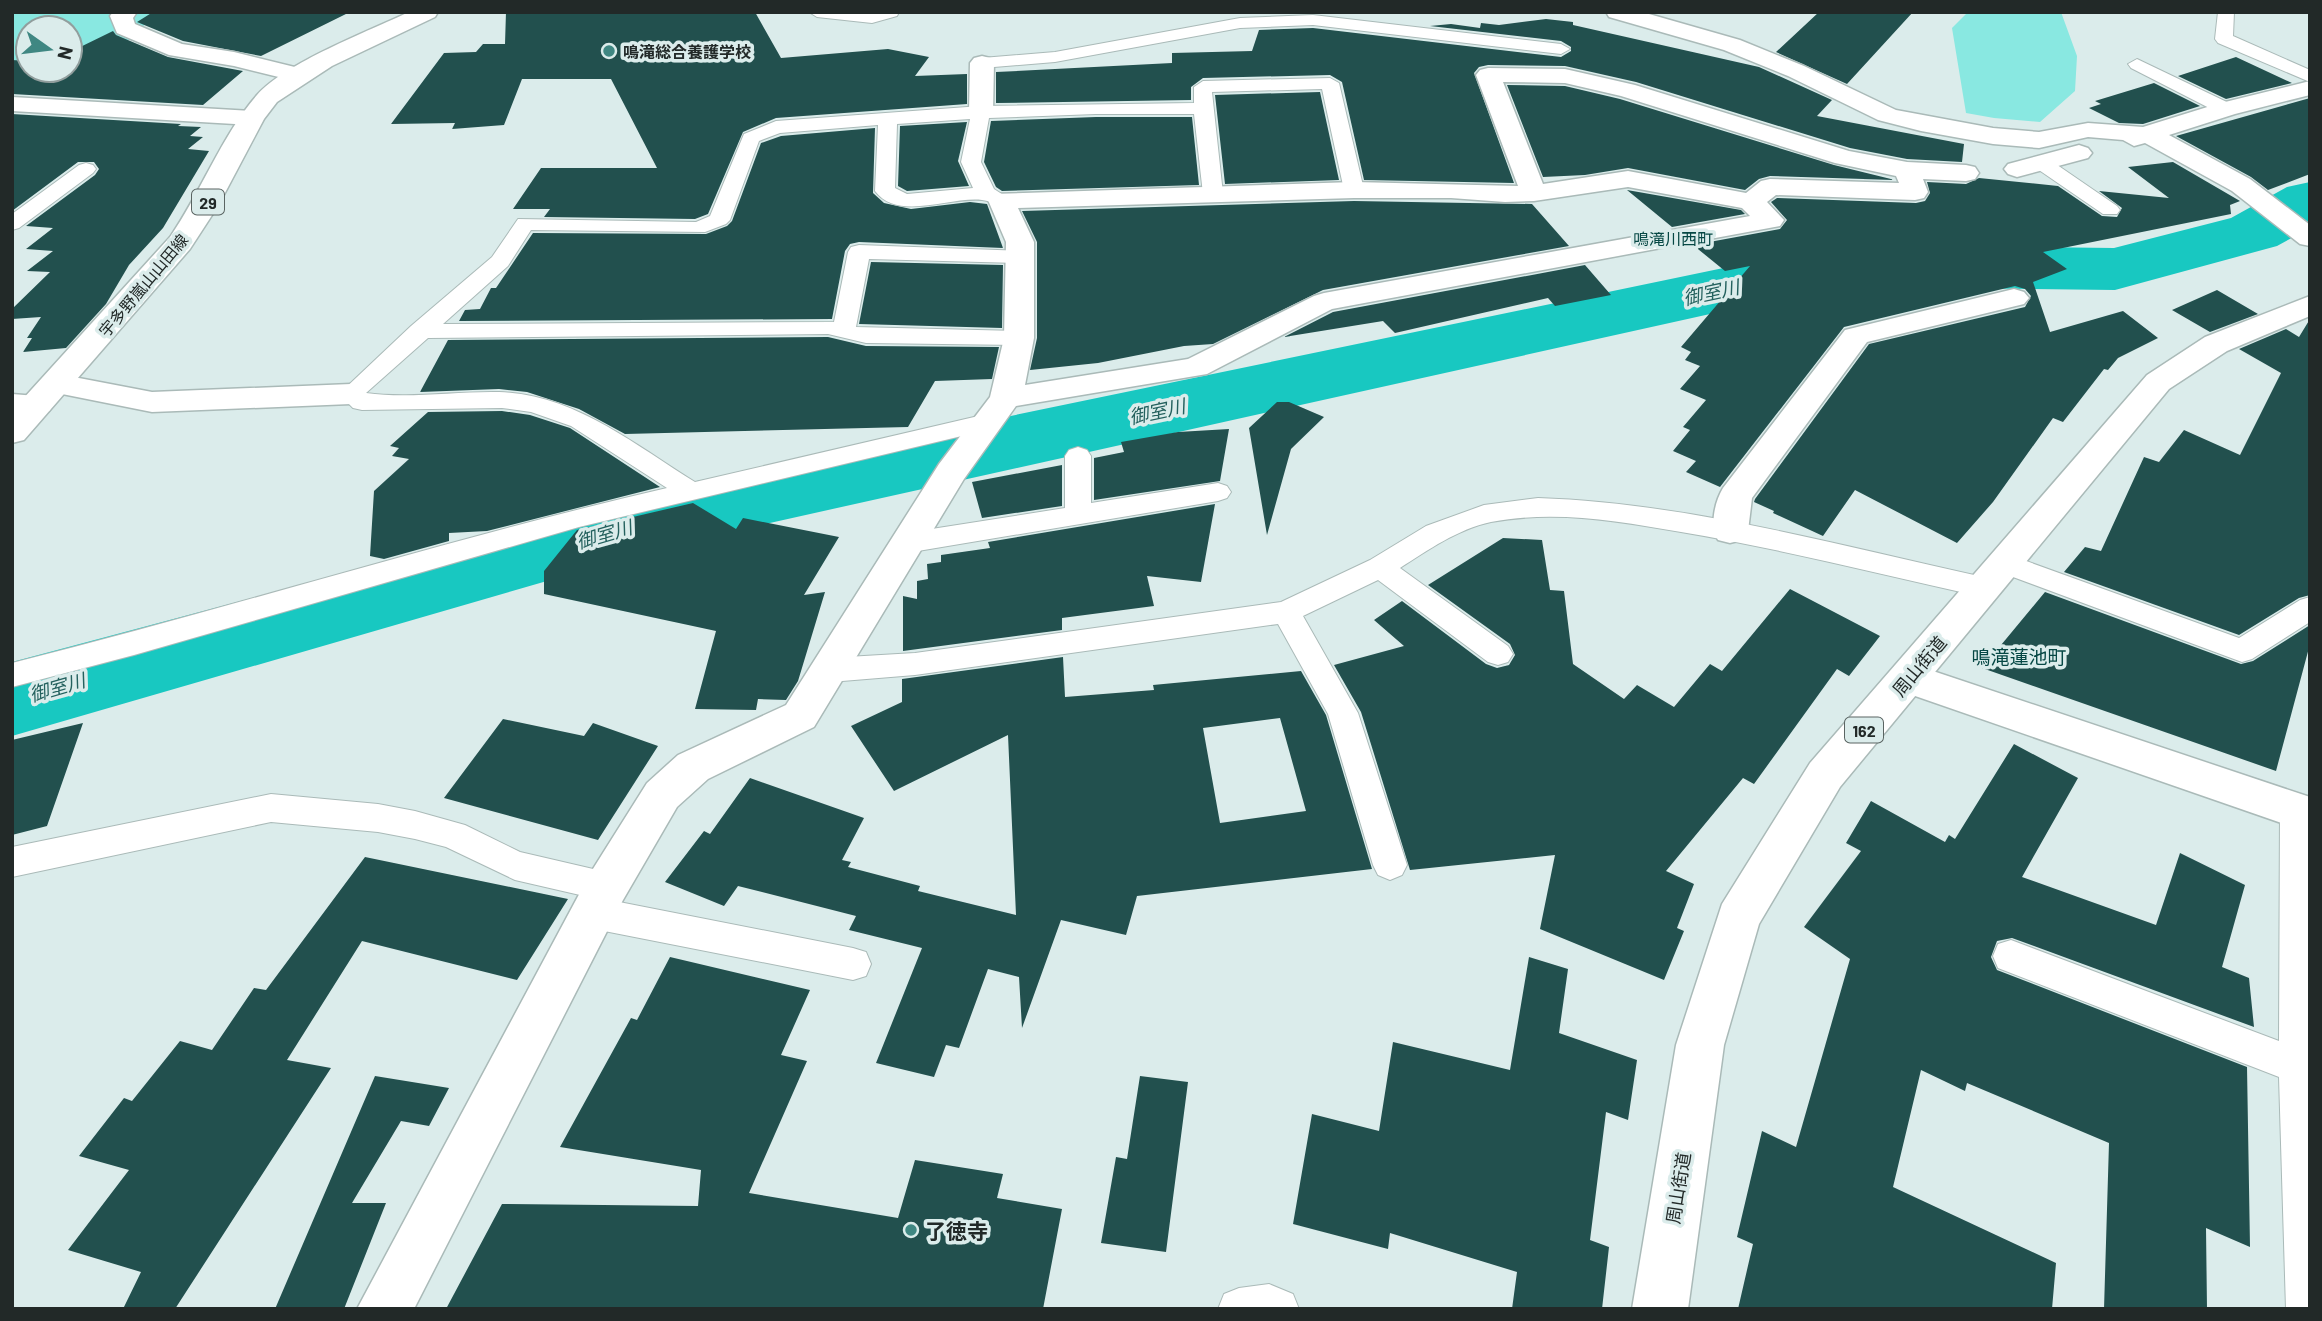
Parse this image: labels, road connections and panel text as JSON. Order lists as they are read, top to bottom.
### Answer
{
  "streets": {
    "main road": [
      "29",
      "宇多野嵐山山田線",
      "周山街道",
      "162"
    ]
  },
  "districts": ["鳴滝川西町", "鳴滝蓮池町"],
  "water": ["御室川"],
  "places": ["鳴滝総合養護学校", "了徳寺"],
  "north": "right"
}
